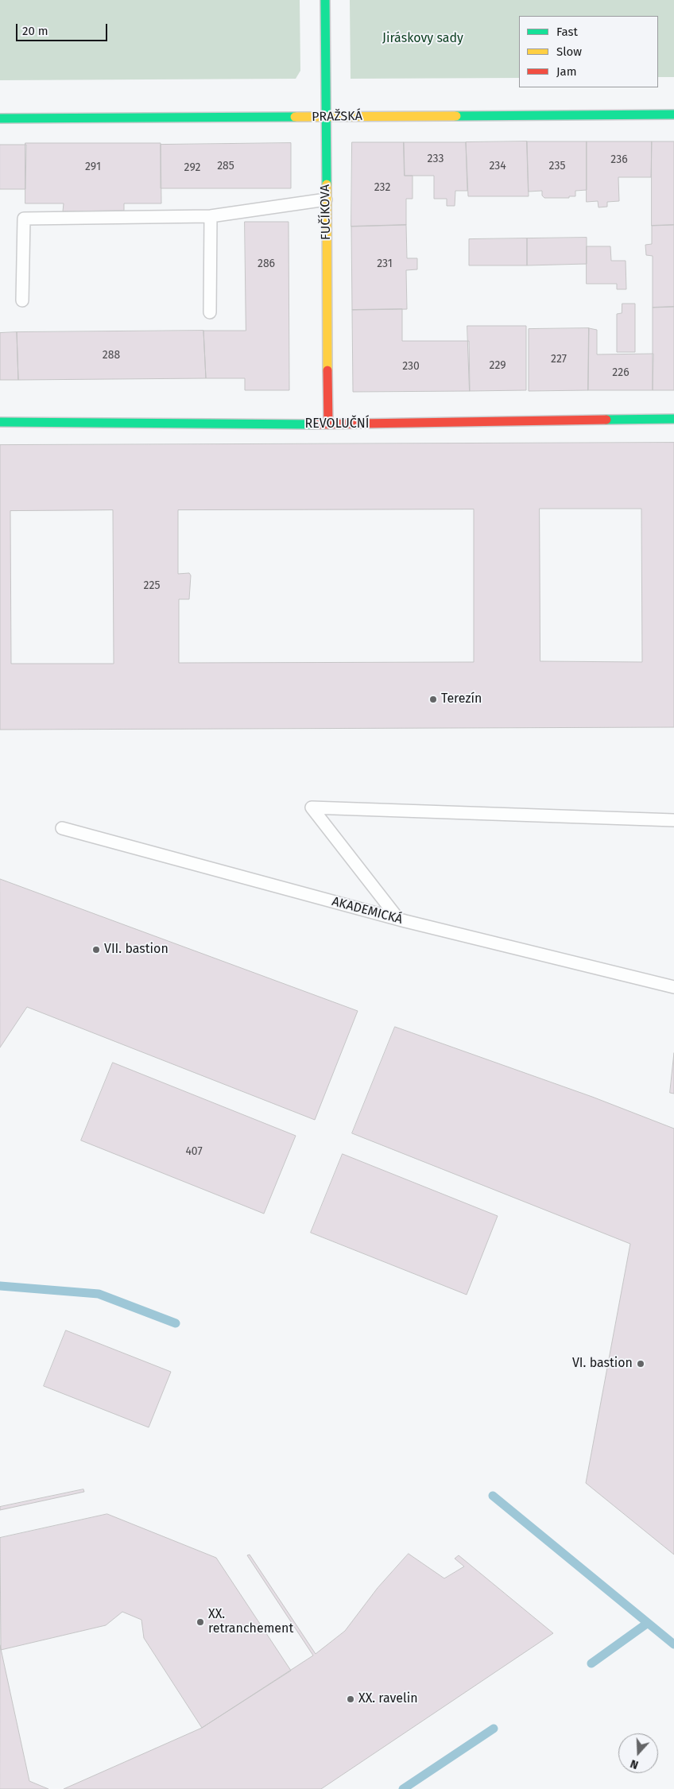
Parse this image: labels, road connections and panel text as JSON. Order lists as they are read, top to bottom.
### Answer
{
  "streets": {
    "street": ["PRAŽSKÁ", "FUČÍKOVA", "REVOLUČNÍ"],
    "lane": ["AKADEMICKÁ"]
  },
  "crossings": [
    ["PRAŽSKÁ", "FUČÍKOVA"],
    ["FUČÍKOVA", "REVOLUČNÍ"]
  ],
  "parks": ["Jiráskovy sady"],
  "places": [
    "Terezín",
    "VII. bastion",
    "VI. bastion",
    "XX. retranchement",
    "XX. ravelin"
  ],
  "house_numbers": [
    "233",
    "236",
    "285",
    "234",
    "235",
    "291",
    "292",
    "232",
    "286",
    "231",
    "288",
    "227",
    "229",
    "230",
    "226",
    "225",
    "407"
  ],
  "legend": ["Fast", "Slow", "Jam"],
  "scale_bar": "20 m",
  "north": "bottom"
}
